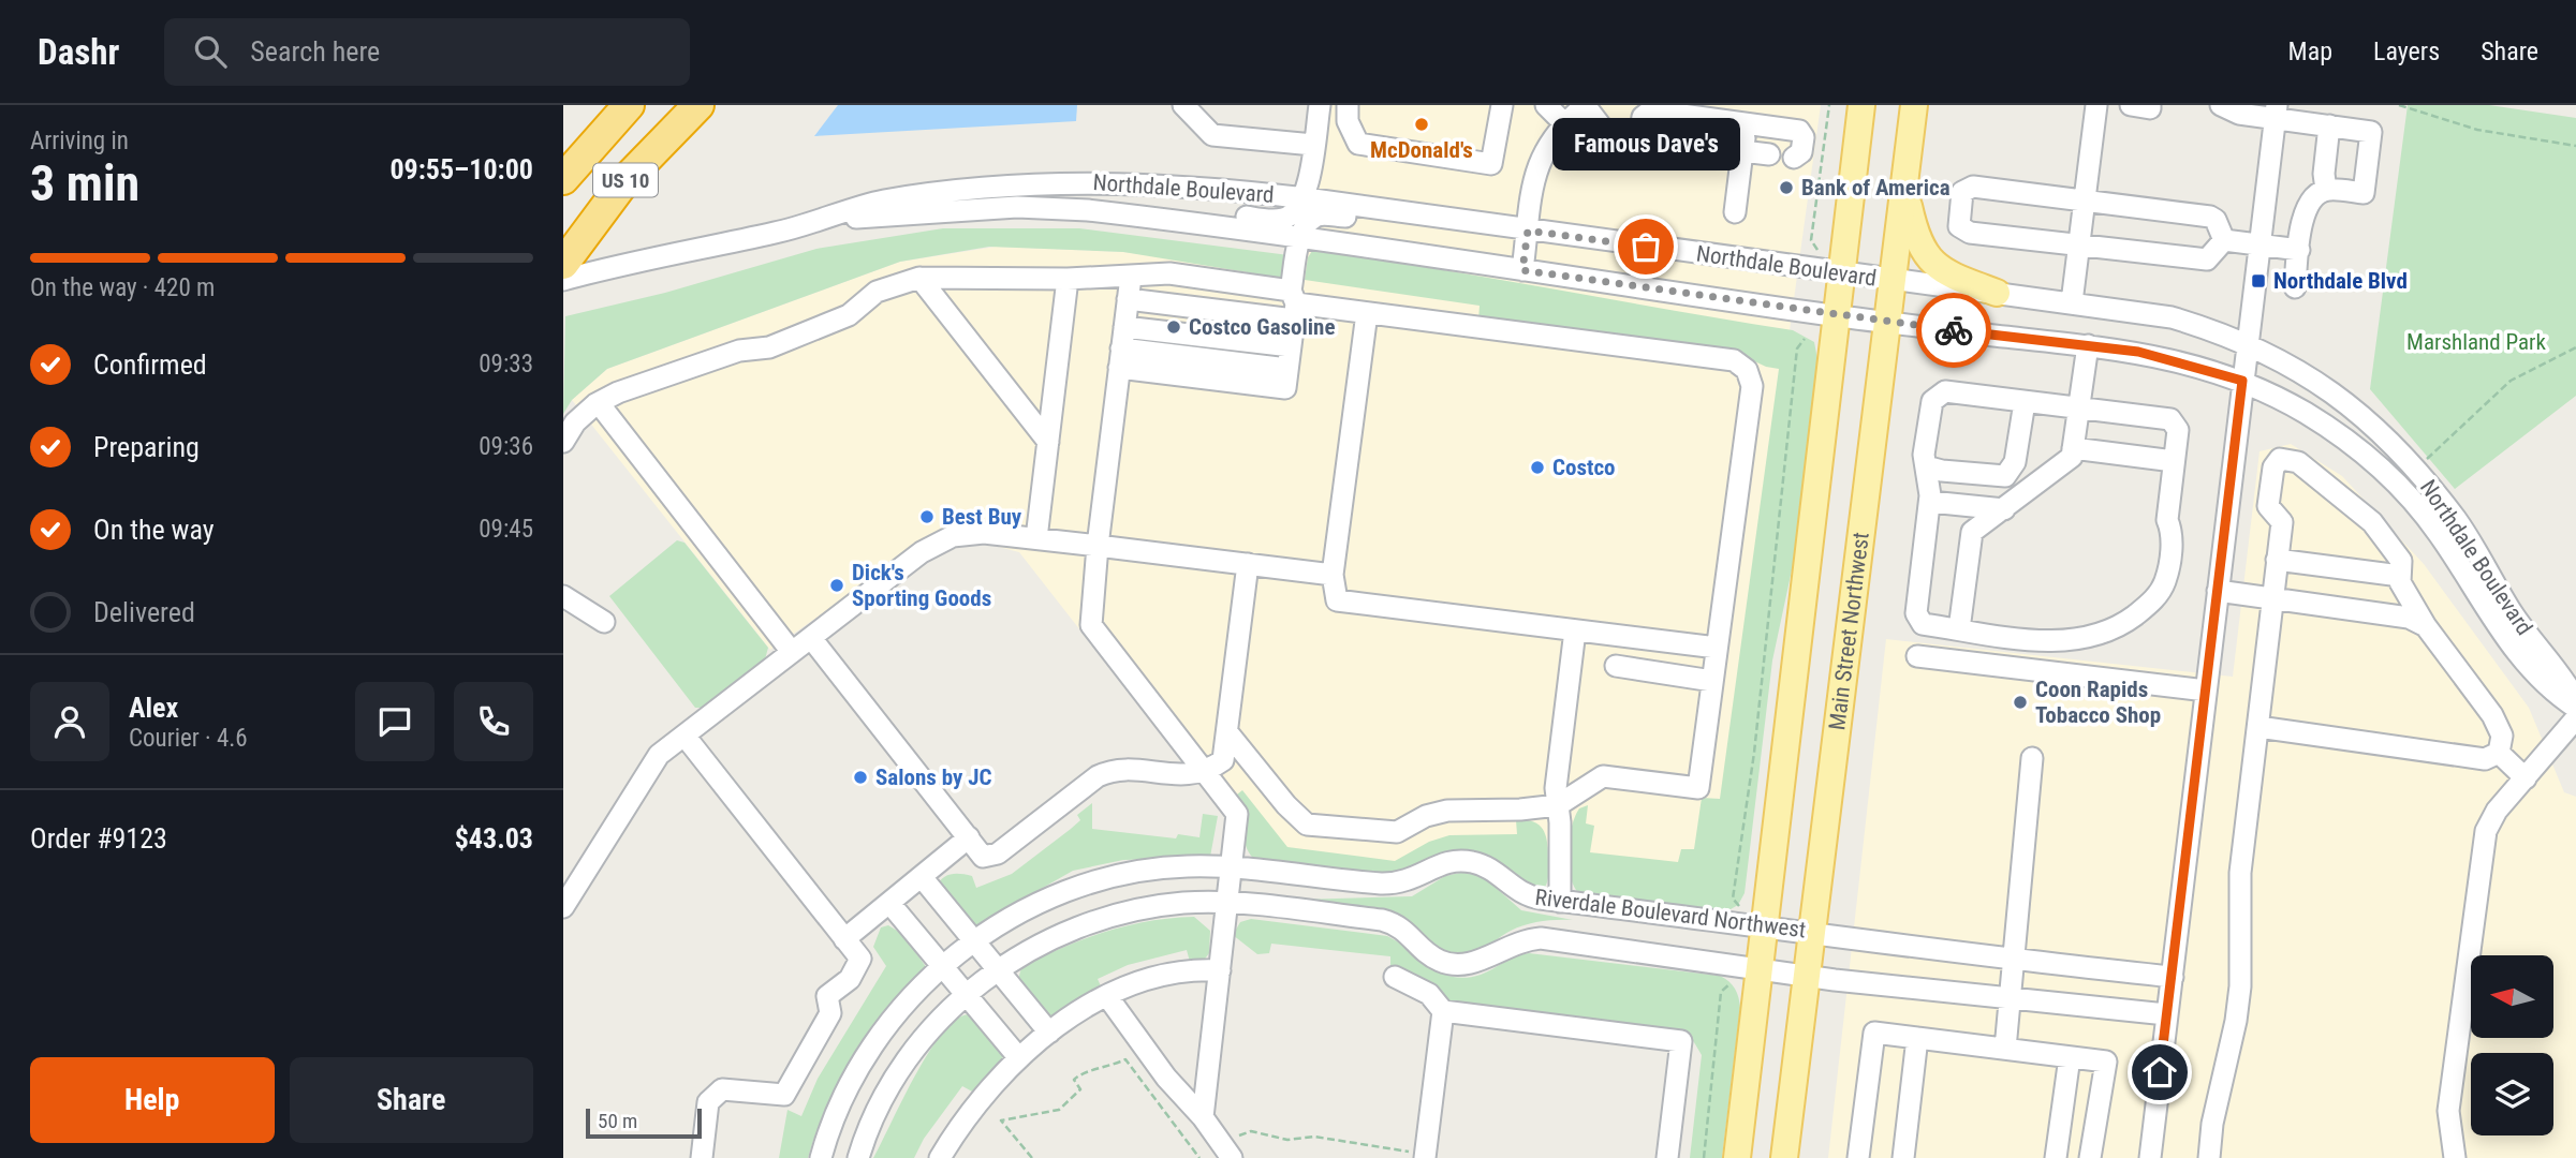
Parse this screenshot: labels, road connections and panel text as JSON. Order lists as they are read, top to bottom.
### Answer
{
  "streets": {
    "highway": ["US 10"],
    "main road": ["Main Street Northwest"],
    "street": ["Northdale Boulevard", "Riverdale Boulevard Northwest"]
  },
  "crossings": [
    ["Northdale Boulevard", "Main Street Northwest"],
    ["Main Street Northwest", "Riverdale Boulevard Northwest"]
  ],
  "parks": ["Marshland Park"],
  "places": {
    "other": [
      "McDonald's",
      "Bank of America",
      "Famous Dave's",
      "Costco Gasoline",
      "Costco",
      "Best Buy",
      "Dick's Sporting Goods",
      "Coon Rapids Tobacco Shop",
      "Salons by JC"
    ],
    "transit": ["Northdale Blvd"]
  },
  "scale_bar": "50 m",
  "north": "left",
  "page": {
    "header": "Dashr",
    "search": "Search here",
    "nav": ["Map", "Layers", "Share"],
    "heading": ["3 min", "Arriving in", "09:55–10:00"],
    "panel": [
      "Alex",
      "Courier · 4.6",
      "Order #9123",
      "$43.03"
    ],
    "bubble": "Famous Dave's",
    "bar": "On the way · 420 m",
    "list": [
      ["Confirmed", "09:33"],
      ["Preparing", "09:36"],
      ["On the way", "09:45"],
      "Delivered"
    ],
    "buttons": ["Help", "Share"],
    "scale": "50 m"
  }
}
